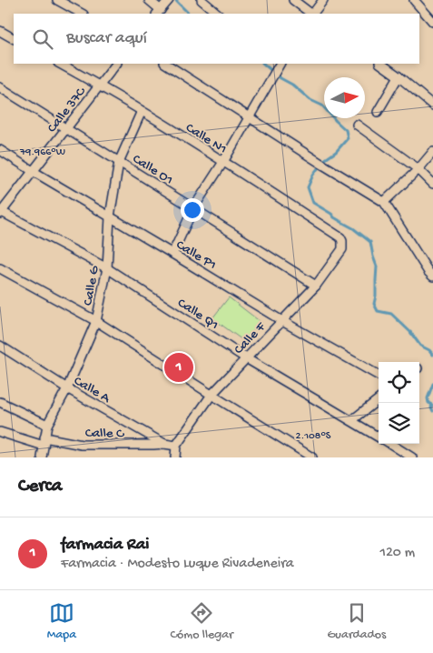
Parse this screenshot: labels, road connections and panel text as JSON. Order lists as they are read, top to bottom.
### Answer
{
  "streets": {
    "street": [
      "Calle 37C",
      "Calle N1",
      "Calle O1",
      "Calle P1",
      "Calle G",
      "Calle Q1",
      "Calle F",
      "Calle A",
      "Calle C"
    ]
  },
  "crossings": [
    ["Calle 37C", "Calle N1"],
    ["Calle 37C", "Calle O1"],
    ["Calle 37C", "Calle P1"],
    ["Calle 37C", "Calle Q1"],
    ["Calle N1", "Calle G"],
    ["Calle N1", "Calle F"],
    ["Calle O1", "Calle G"],
    ["Calle O1", "Calle F"],
    ["Calle P1", "Calle G"],
    ["Calle P1", "Calle F"],
    ["Calle G", "Calle Q1"],
    ["Calle G", "Calle A"],
    ["Calle G", "Calle C"],
    ["Calle Q1", "Calle F"],
    ["Calle F", "Calle A"],
    ["Calle A", "Calle C"]
  ],
  "north": "right",
  "page": {
    "search": "Buscar aquí",
    "pins": "1",
    "heading": "Cerca",
    "list": [
      {
        "mark": "1",
        "name": "farmacia Rai",
        "note": "Farmacia · Modesto Luque Rivadeneira",
        "value": "120 m"
      }
    ],
    "nav": ["Mapa", "Cómo llegar", "Guardados"]
  },
  "coordinates": ["79.966°W", "2.108°S"]
}
